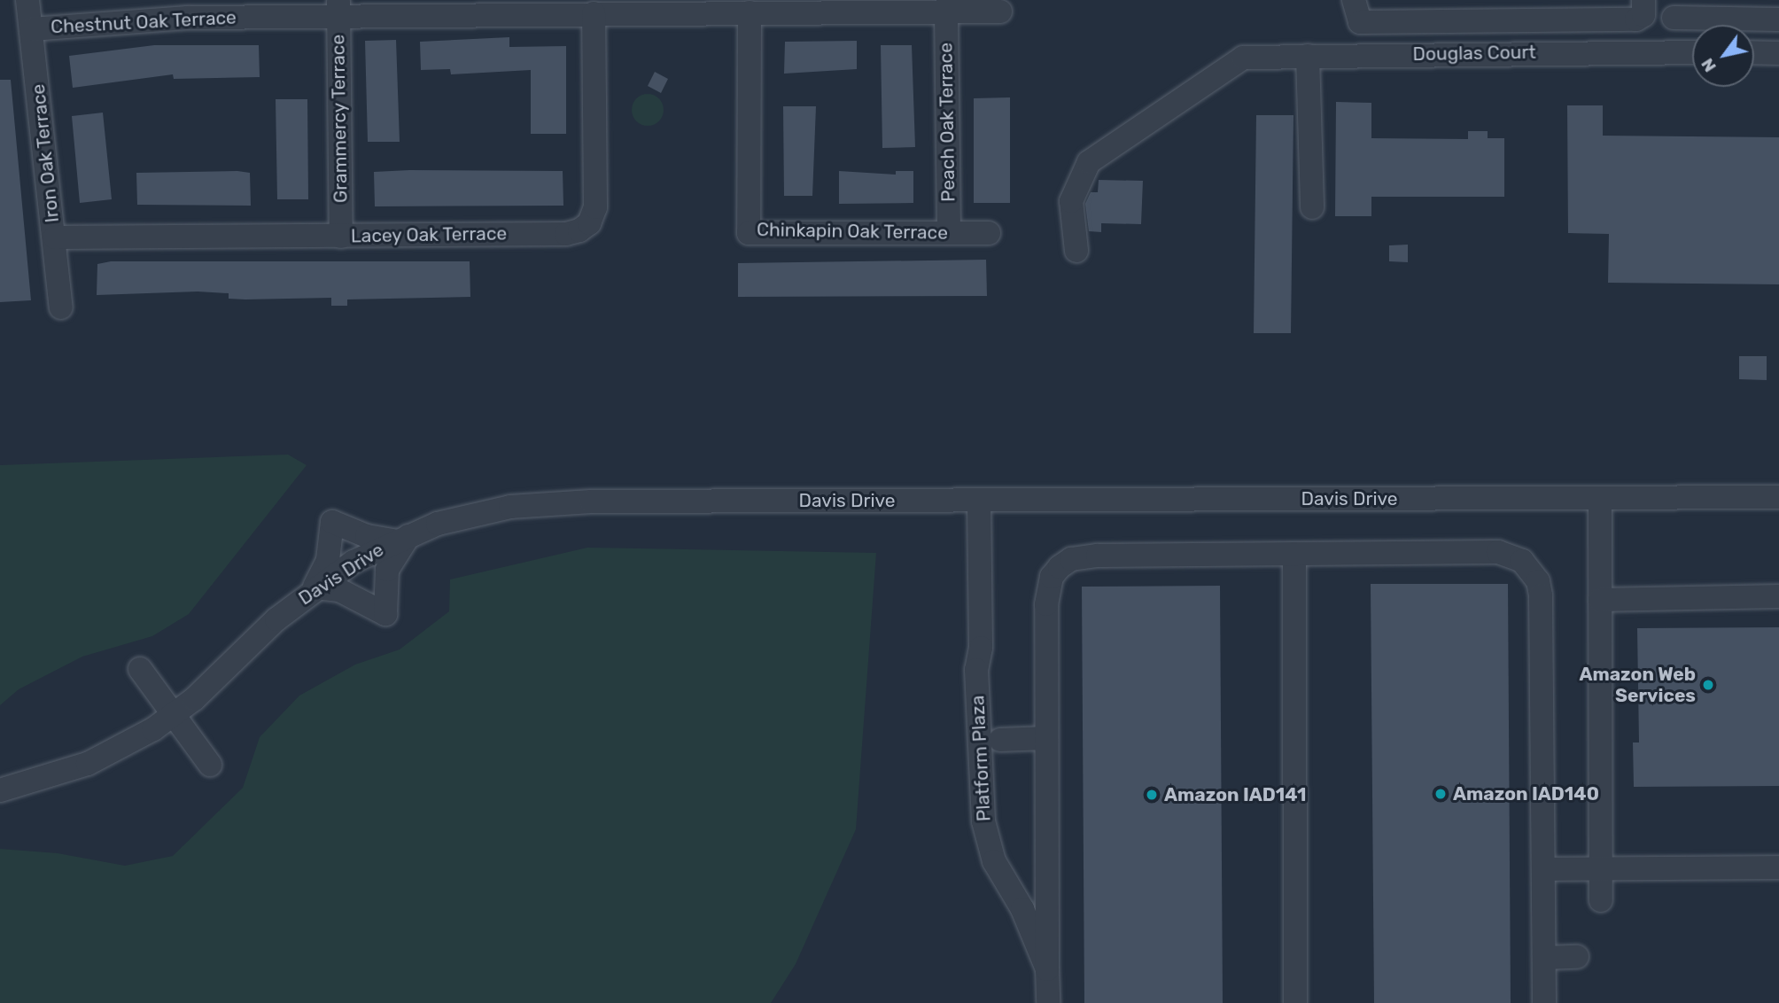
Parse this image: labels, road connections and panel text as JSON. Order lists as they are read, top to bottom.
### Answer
{
  "streets": {
    "street": [
      "Chestnut Oak Terrace",
      "Douglas Court",
      "Grammercy Terrace",
      "Peach Oak Terrace",
      "Iron Oak Terrace",
      "Chinkapin Oak Terrace",
      "Lacey Oak Terrace",
      "Davis Drive",
      "Platform Plaza"
    ]
  },
  "crossings": [
    ["Chestnut Oak Terrace", "Grammercy Terrace"],
    ["Chestnut Oak Terrace", "Peach Oak Terrace"],
    ["Chestnut Oak Terrace", "Iron Oak Terrace"],
    ["Chestnut Oak Terrace", "Chinkapin Oak Terrace"],
    ["Chestnut Oak Terrace", "Lacey Oak Terrace"],
    ["Grammercy Terrace", "Lacey Oak Terrace"],
    ["Peach Oak Terrace", "Chinkapin Oak Terrace"],
    ["Iron Oak Terrace", "Lacey Oak Terrace"],
    ["Davis Drive", "Platform Plaza"]
  ],
  "places": ["Amazon Web Services", "Amazon IAD140", "Amazon IAD141"],
  "north": "bottom left"
}
